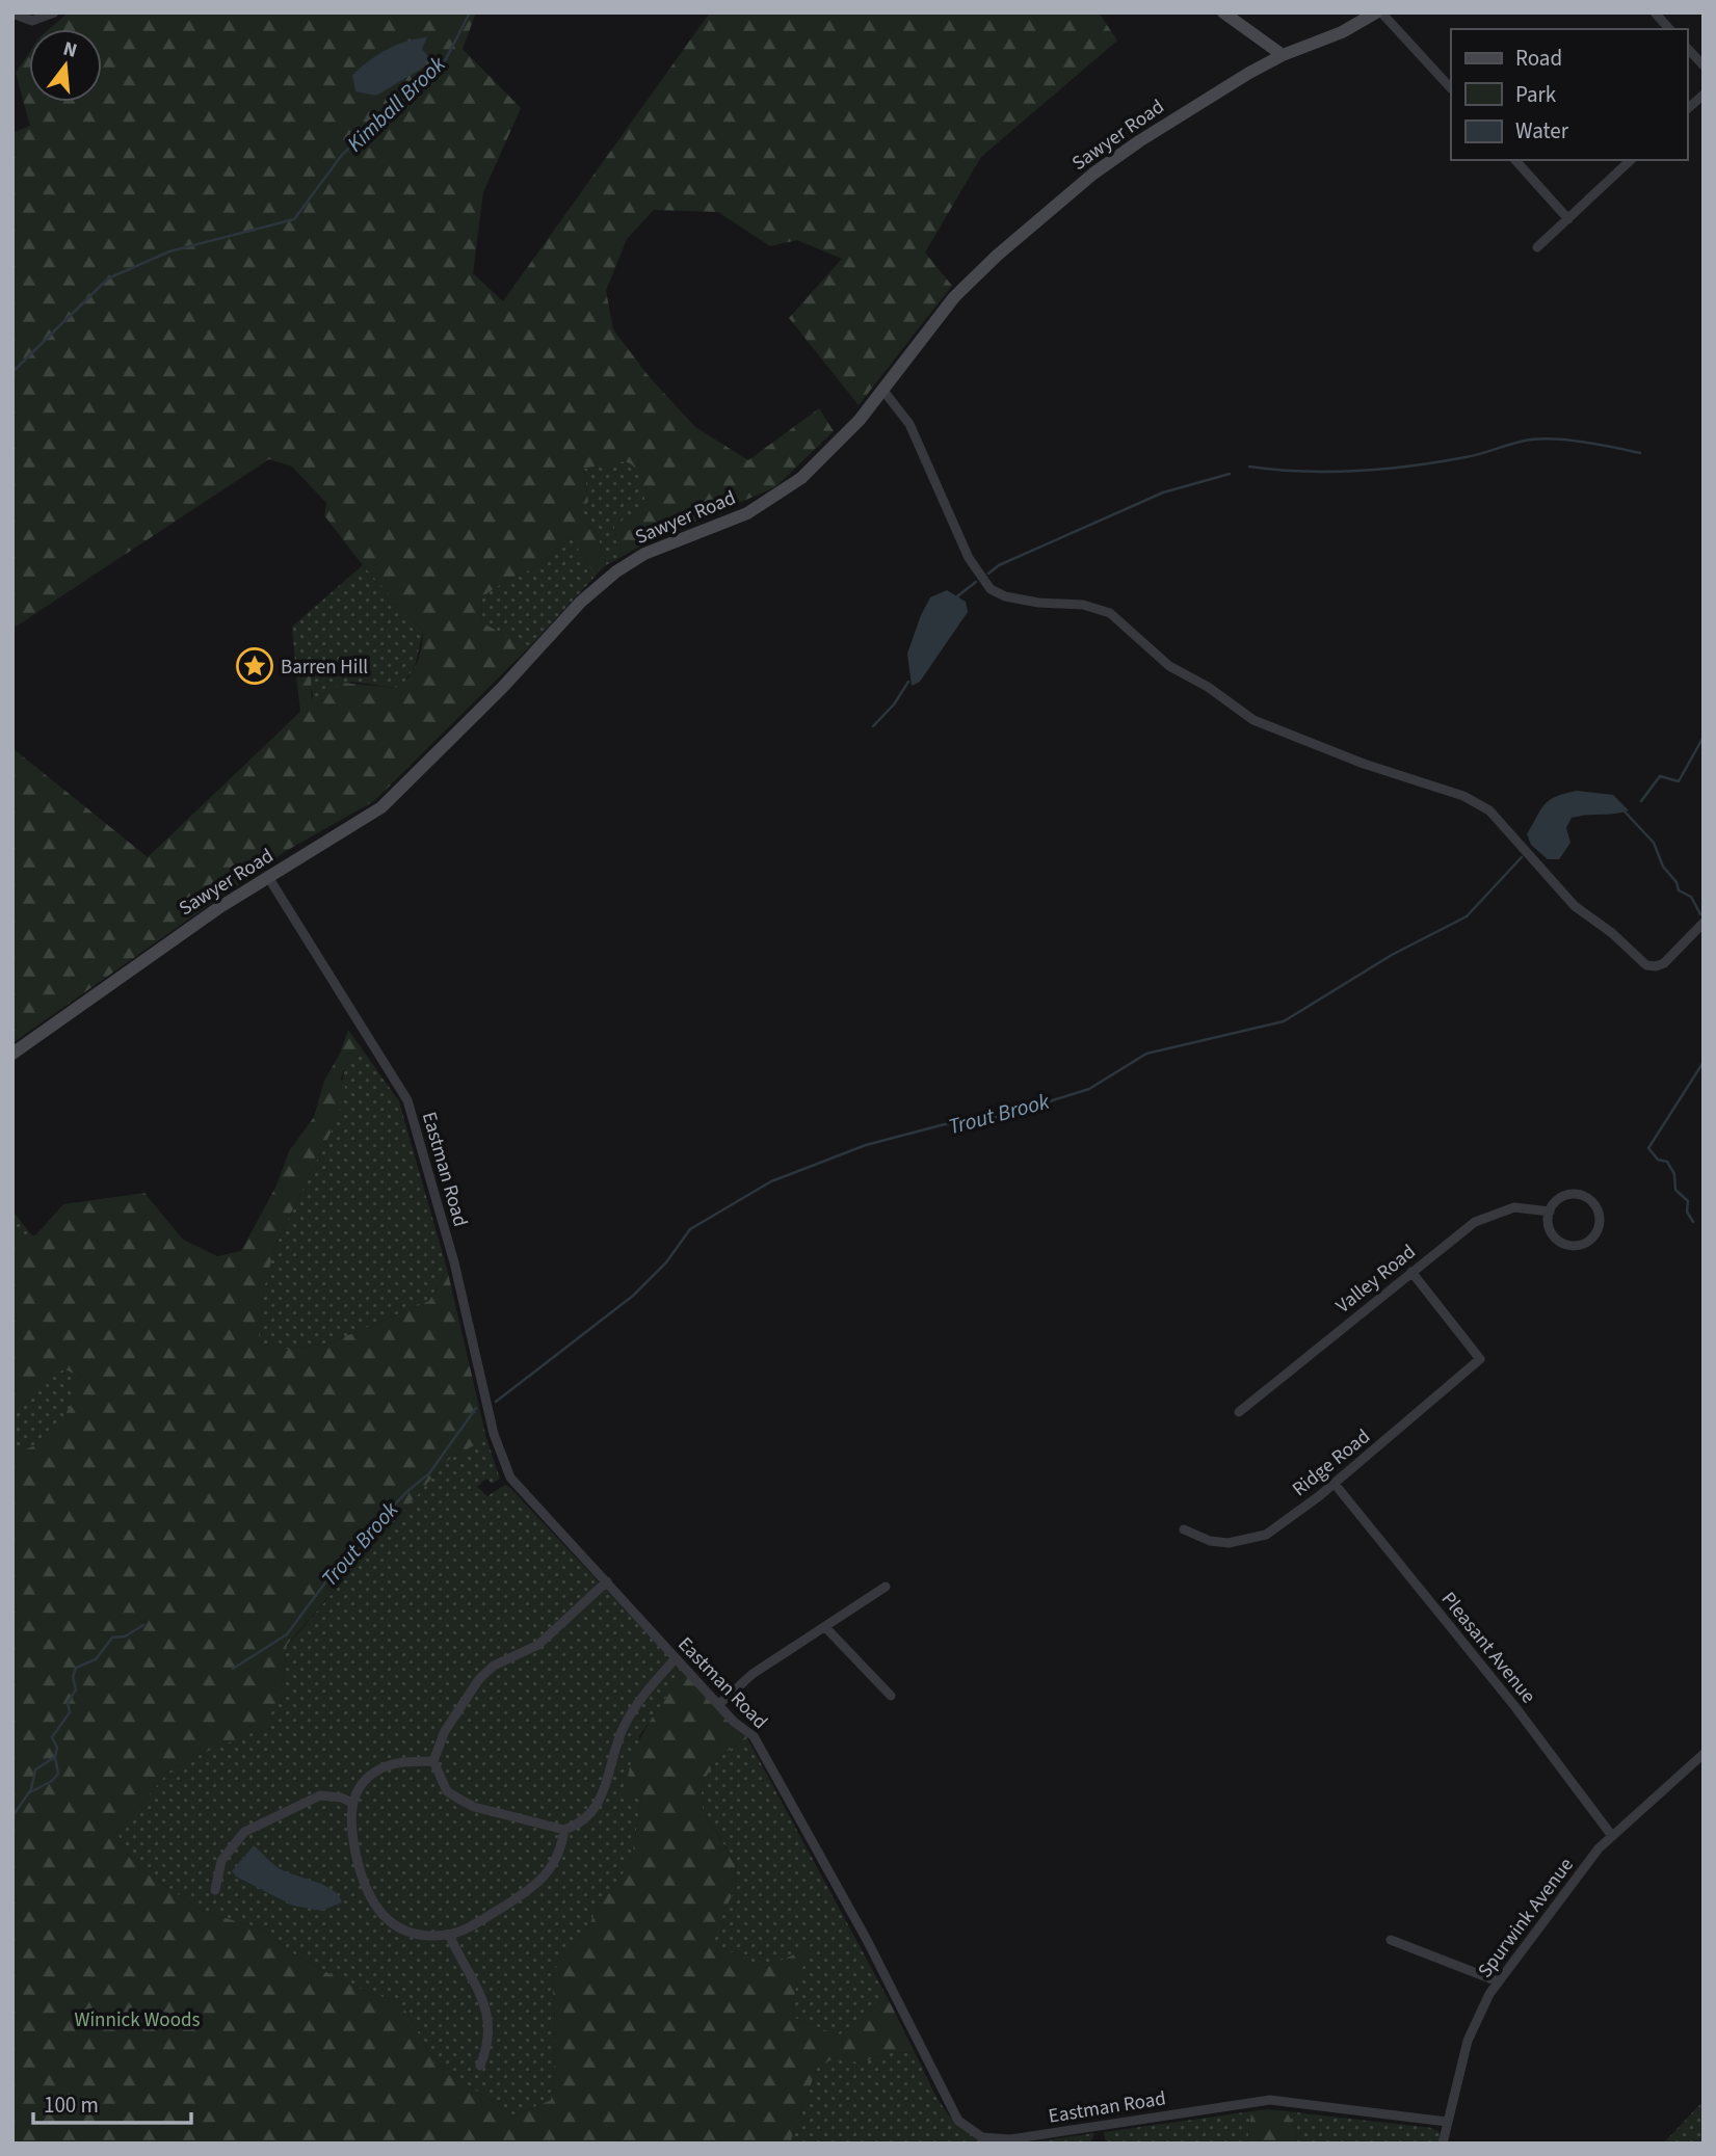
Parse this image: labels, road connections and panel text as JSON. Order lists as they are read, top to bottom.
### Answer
{
  "streets": {
    "street": [
      "Sawyer Road",
      "Eastman Road",
      "Valley Road",
      "Ridge Road",
      "Pleasant Avenue",
      "Spurwink Avenue"
    ]
  },
  "crossings": [
    ["Sawyer Road", "Eastman Road"],
    ["Eastman Road", "Spurwink Avenue"],
    ["Valley Road", "Ridge Road"],
    ["Ridge Road", "Pleasant Avenue"],
    ["Pleasant Avenue", "Spurwink Avenue"]
  ],
  "water": ["Kimball Brook", "Trout Brook"],
  "parks": ["Winnick Woods"],
  "places": {
    "place": ["Barren Hill"]
  },
  "legend": ["Road", "Park", "Water"],
  "scale_bar": "100 m",
  "north": "top"
}
